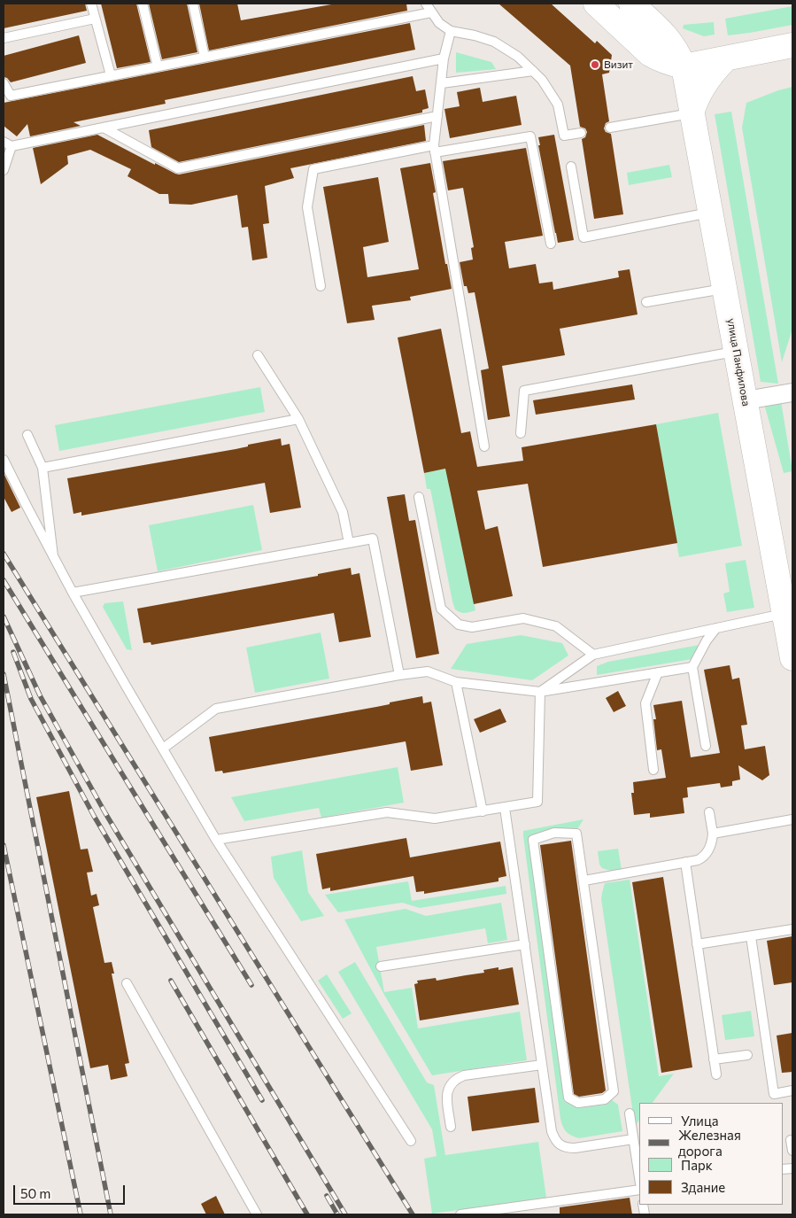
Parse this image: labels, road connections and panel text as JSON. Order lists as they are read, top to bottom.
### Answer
{
  "streets": {
    "main road": ["улица Панфилова"]
  },
  "places": ["Визит"],
  "legend": [
    "Улица",
    "Железная дорога",
    "Парк",
    "Здание"
  ],
  "scale_bar": "50 m"
}
